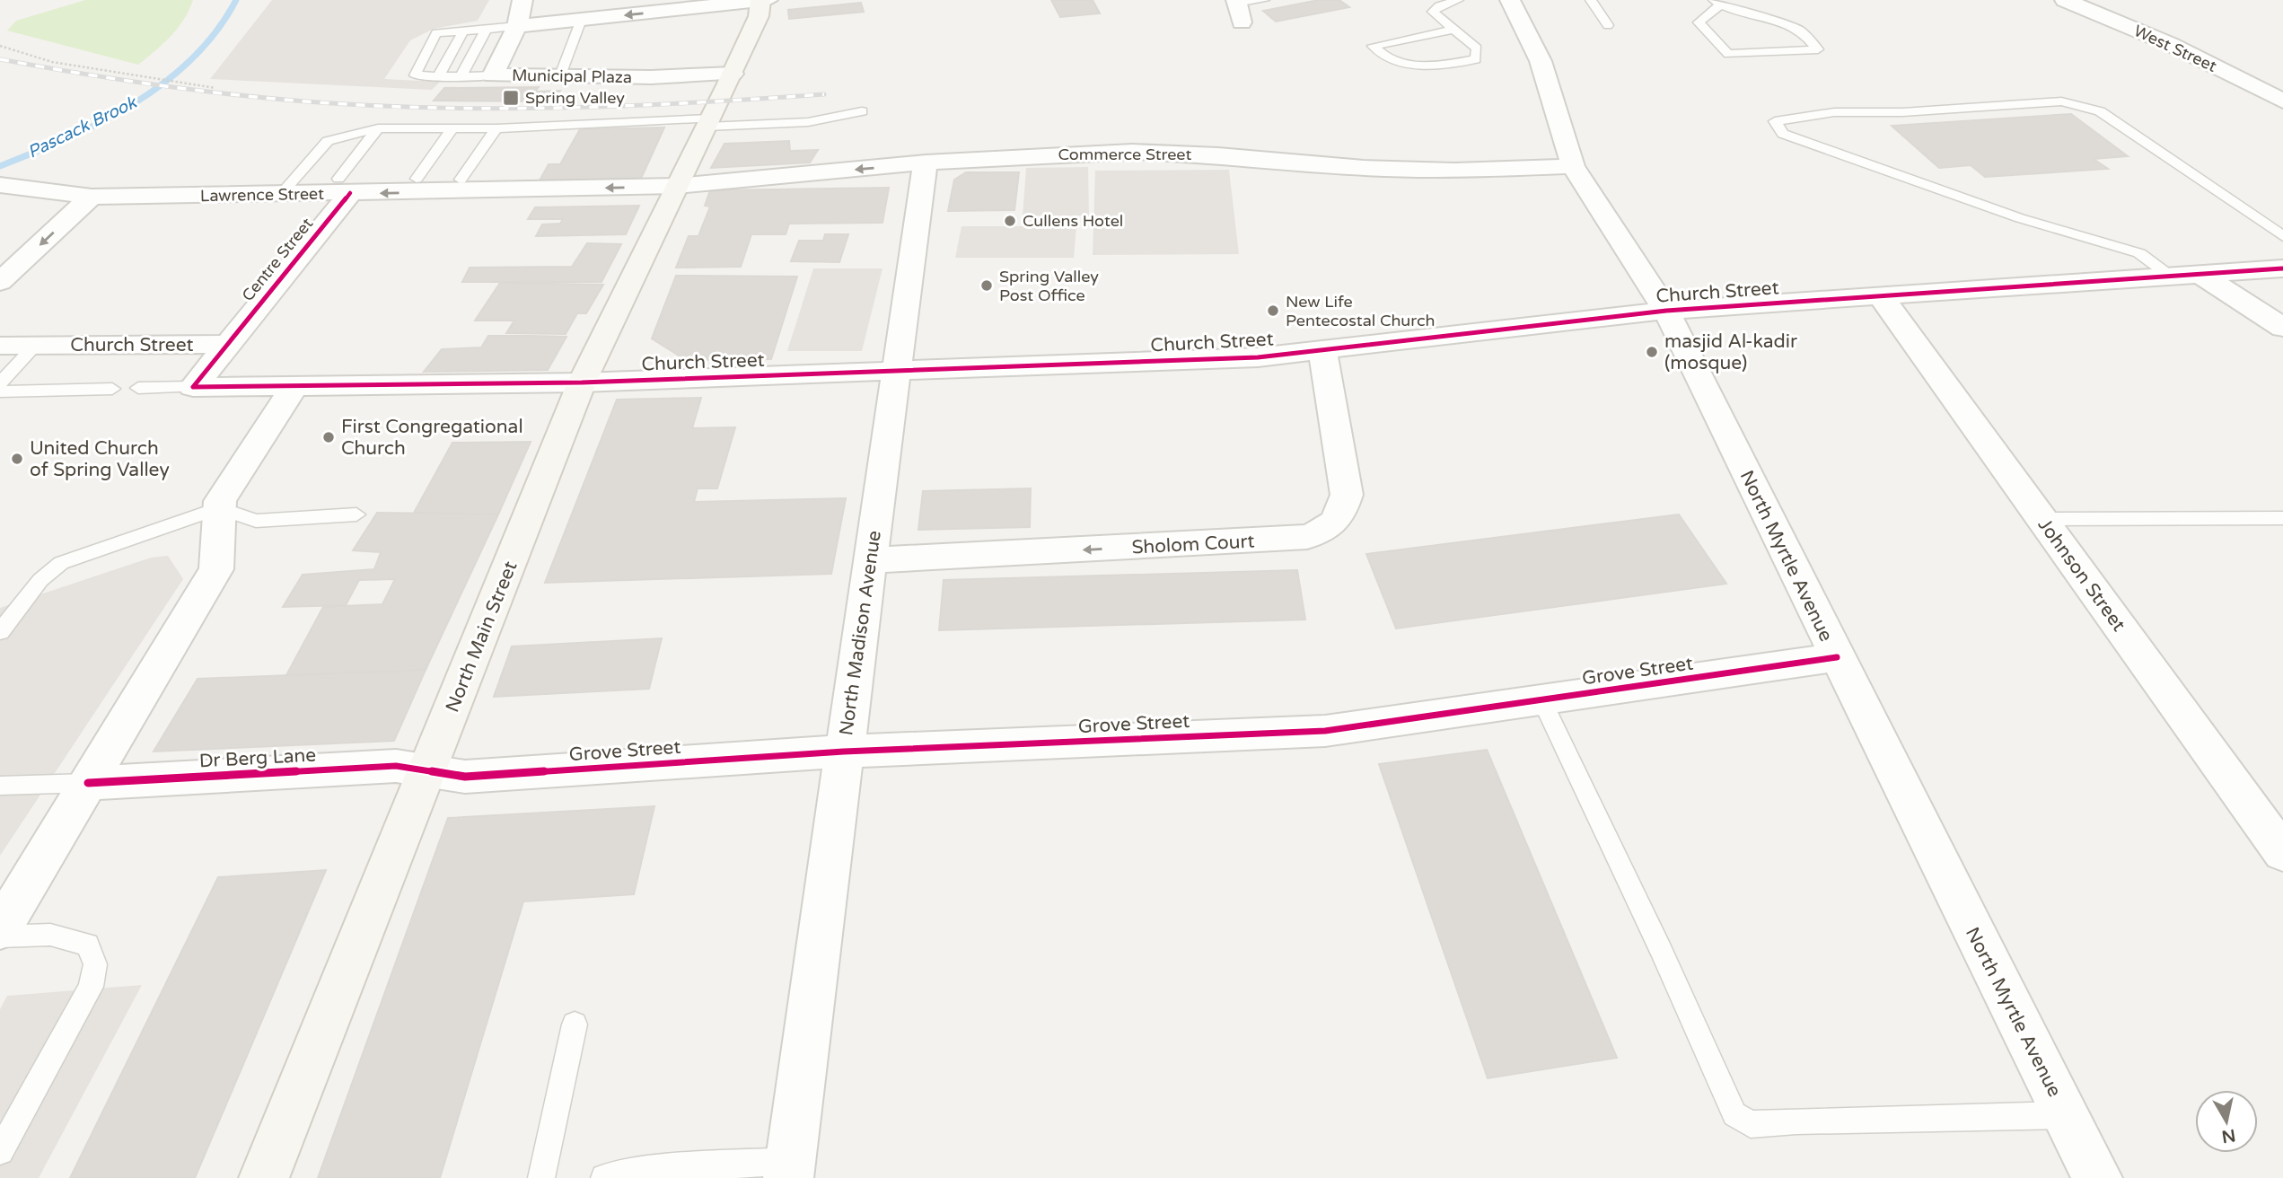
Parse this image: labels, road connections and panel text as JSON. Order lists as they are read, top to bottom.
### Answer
{
  "streets": {
    "main road": ["North Main Street"],
    "street": [
      "West Street",
      "Municipal Plaza",
      "Commerce Street",
      "Lawrence Street",
      "Centre Street",
      "Church Street",
      "Sholom Court",
      "North Myrtle Avenue",
      "Johnson Street",
      "North Madison Avenue",
      "Grove Street",
      "Dr Berg Lane"
    ]
  },
  "crossings": [
    ["Municipal Plaza", "North Main Street"],
    ["Commerce Street", "Lawrence Street"],
    ["Commerce Street", "North Myrtle Avenue"],
    ["Commerce Street", "North Madison Avenue"],
    ["Commerce Street", "North Main Street"],
    ["Lawrence Street", "Centre Street"],
    ["Lawrence Street", "North Main Street"],
    ["Centre Street", "Church Street"],
    ["Church Street", "Sholom Court"],
    ["Church Street", "North Myrtle Avenue"],
    ["Church Street", "Johnson Street"],
    ["Church Street", "North Madison Avenue"],
    ["Church Street", "North Main Street"],
    ["Sholom Court", "North Madison Avenue"],
    ["North Myrtle Avenue", "Grove Street"],
    ["North Madison Avenue", "Grove Street"],
    ["North Main Street", "Grove Street"],
    ["North Main Street", "Dr Berg Lane"],
    ["Grove Street", "Dr Berg Lane"]
  ],
  "water": ["Pascack Brook"],
  "places": {
    "transit": ["Spring Valley"],
    "other": [
      "Cullens Hotel",
      "Spring Valley Post Office",
      "New Life Pentecostal Church",
      "masjid Al-kadir (mosque)",
      "First Congregational Church",
      "United Church of Spring Valley"
    ]
  },
  "north": "bottom"
}
